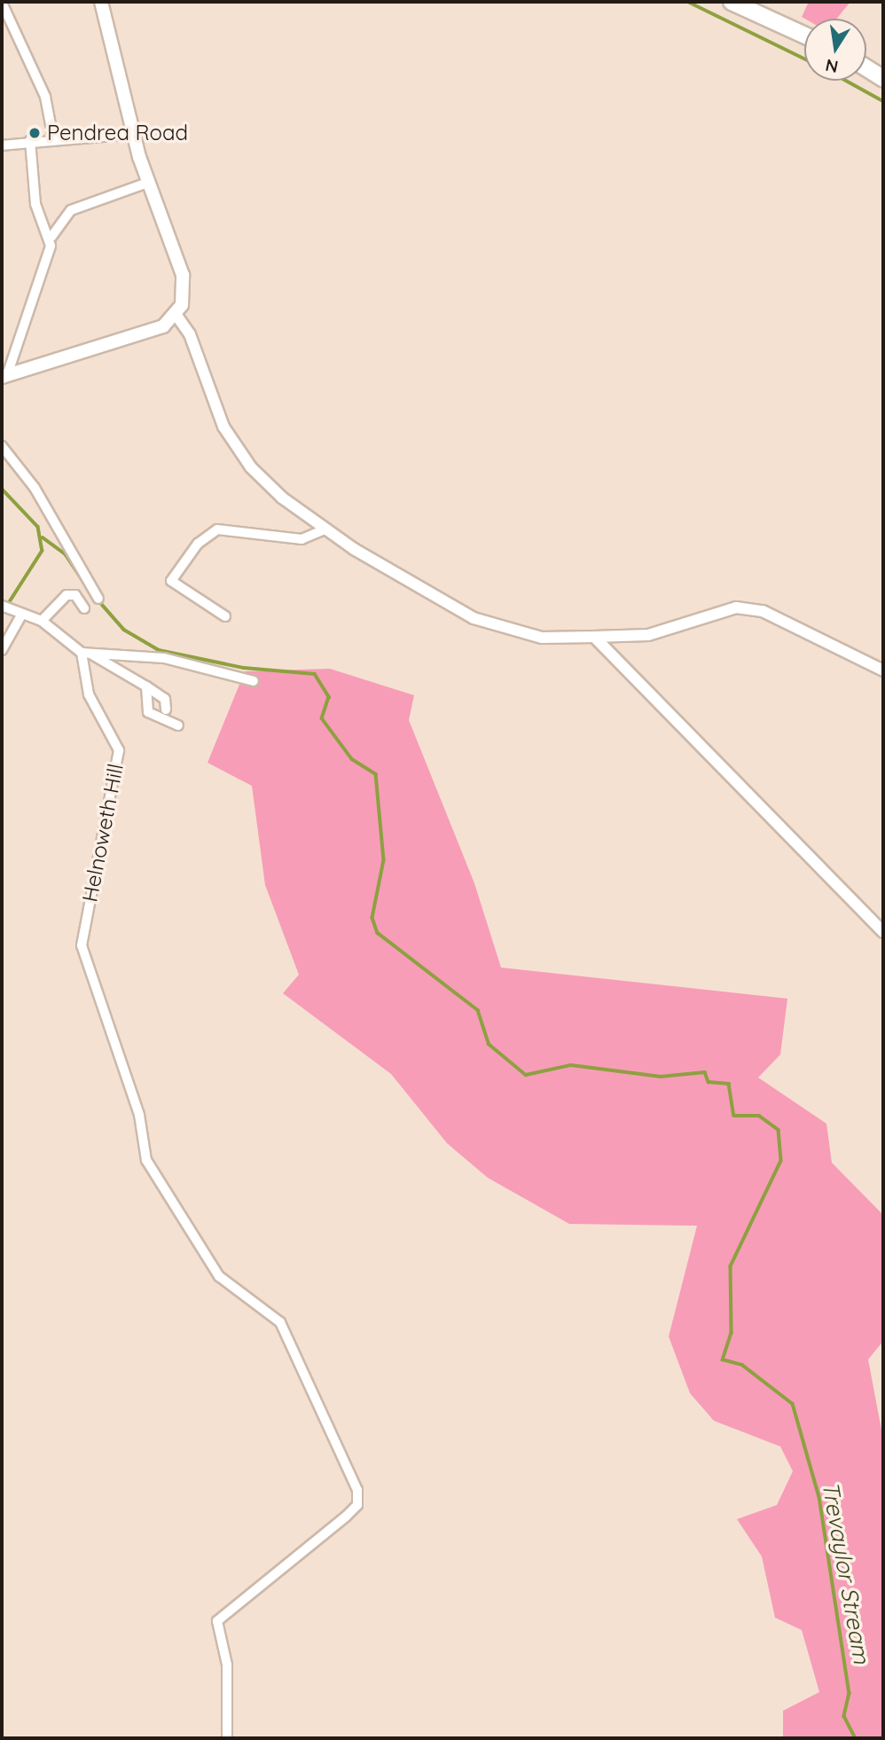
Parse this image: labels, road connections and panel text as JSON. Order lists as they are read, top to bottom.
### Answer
{
  "streets": {
    "street": ["Helnoweth Hill"]
  },
  "water": ["Trevaylor Stream"],
  "places": ["Pendrea Road"],
  "north": "bottom"
}
